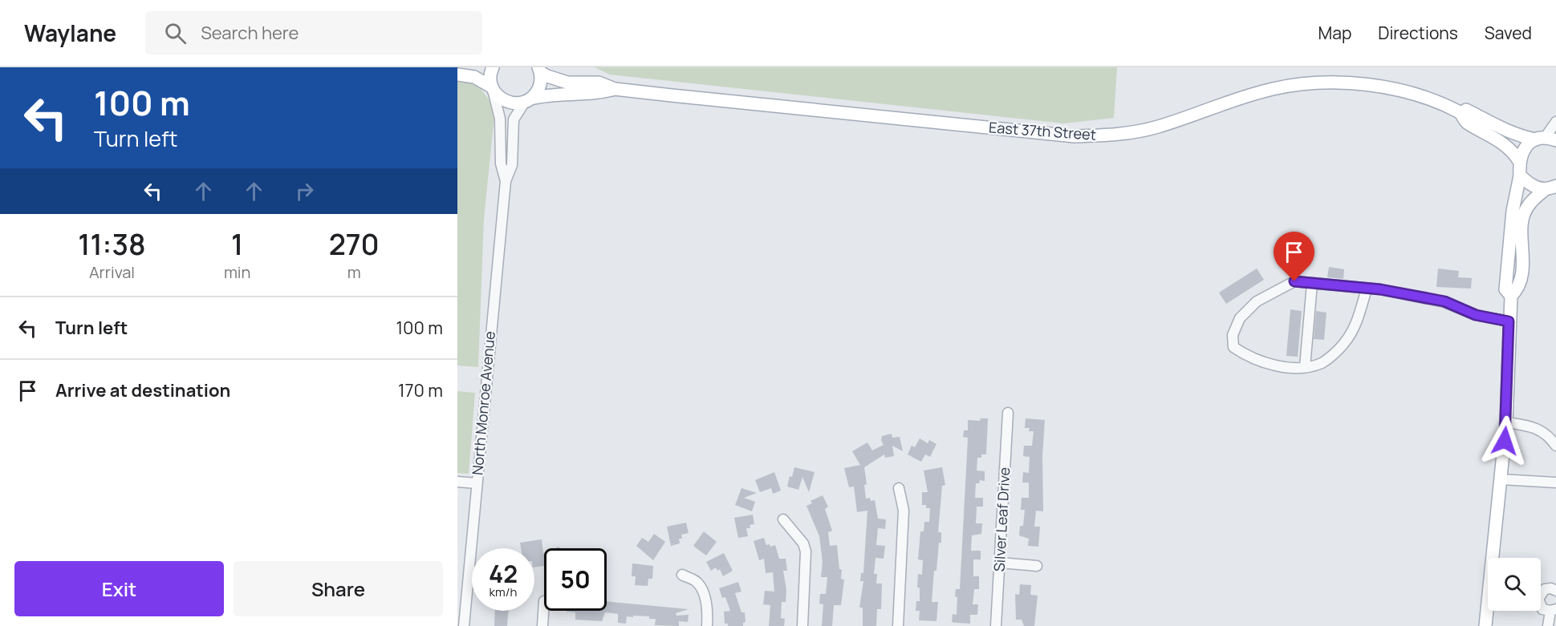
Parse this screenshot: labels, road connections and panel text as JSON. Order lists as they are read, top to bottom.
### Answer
{
  "streets": {
    "main road": ["East 37th Street"],
    "street": ["North Monroe Avenue", "Silver Leaf Drive"]
  },
  "crossings": [
    ["East 37th Street", "North Monroe Avenue"]
  ],
  "page": {
    "header": "Waylane",
    "search": "Search here",
    "nav": ["Map", "Directions", "Saved"],
    "turn": ["100 m", "Turn left"],
    "eta": [
      "11:38",
      "Arrival",
      "1",
      "min",
      "270",
      "m"
    ],
    "list": [
      {
        "name": "Turn left",
        "value": "100 m"
      },
      {
        "name": "Arrive at destination",
        "value": "170 m"
      }
    ],
    "speed": "42 km/h",
    "limit": "50",
    "buttons": ["Exit", "Share"]
  }
}
